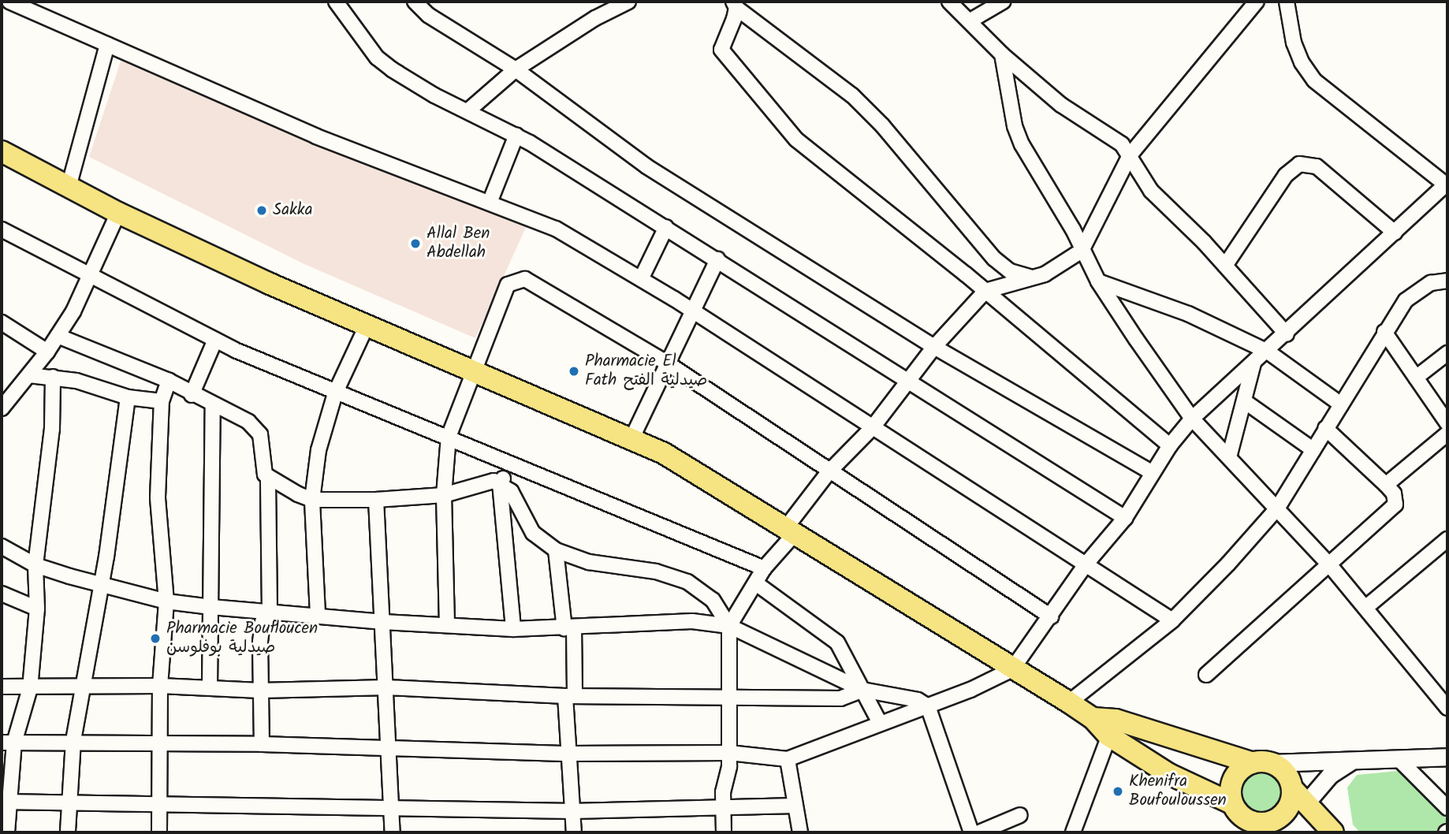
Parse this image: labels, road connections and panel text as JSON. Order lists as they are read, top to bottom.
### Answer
{
  "places": [
    "Sakka",
    "Allal Ben Abdellah",
    "Pharmacie El Fath صيدلية الفتح",
    "Pharmacie Boufloucen صيدلية بوفلوسن",
    "Khenifra Boufouloussen"
  ]
}
